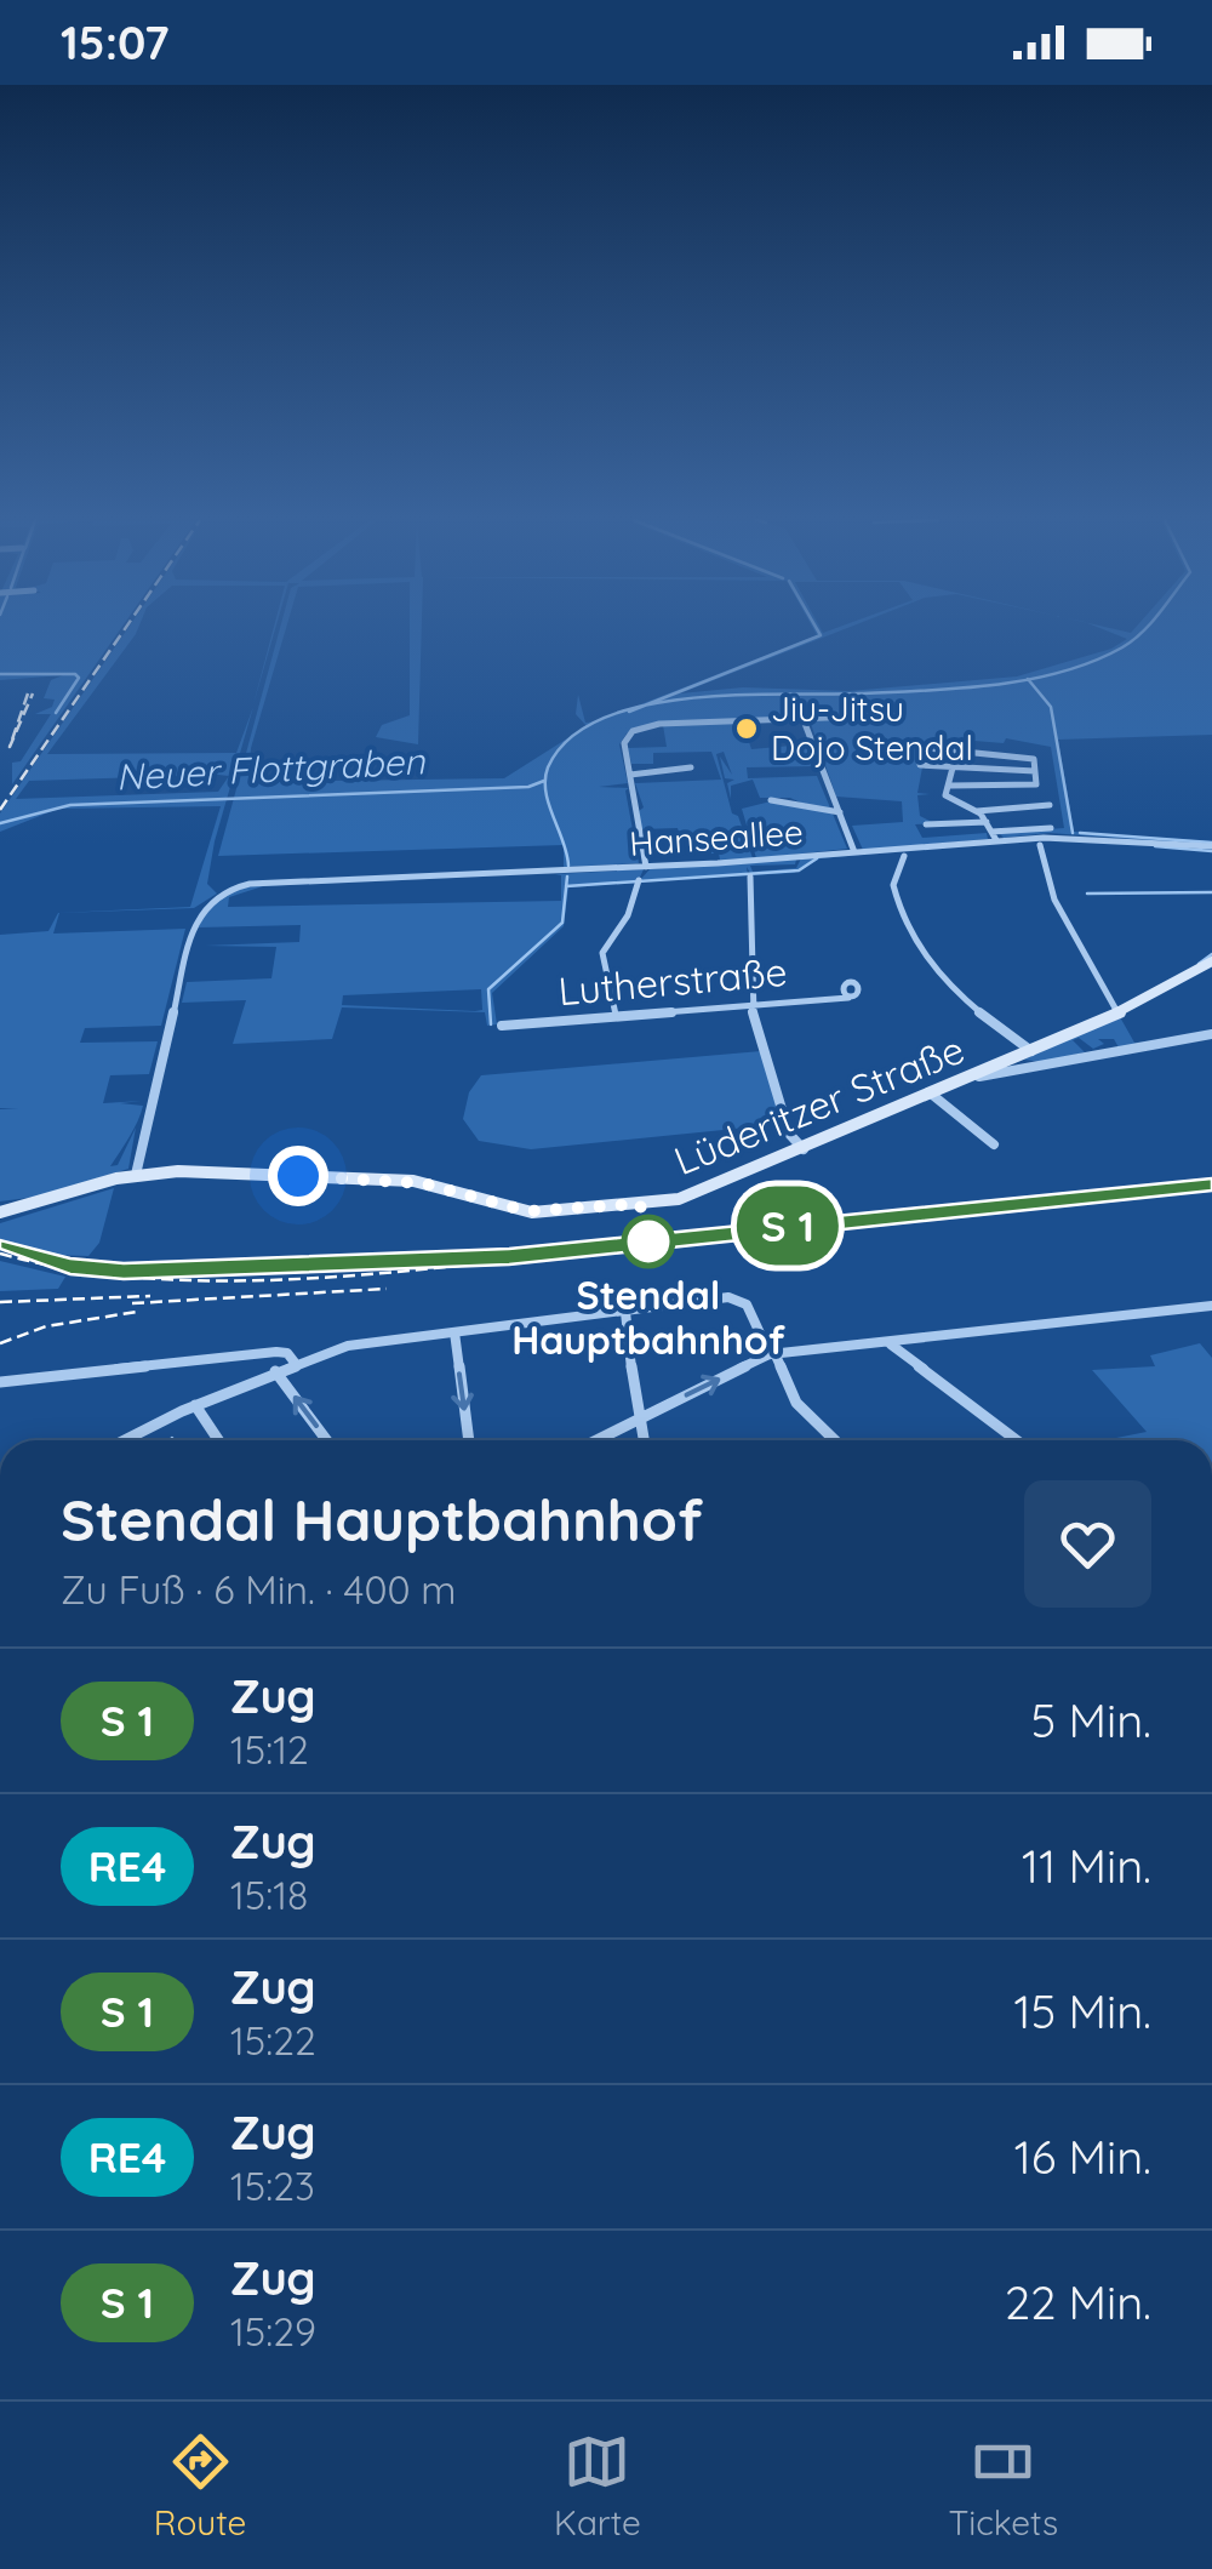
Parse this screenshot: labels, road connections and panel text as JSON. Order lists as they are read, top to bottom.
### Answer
{
  "streets": {
    "main road": ["Lüderitzer Straße"],
    "street": ["Hanseallee", "Lutherstraße"]
  },
  "crossings": [
    ["Hanseallee", "Lüderitzer Straße"]
  ],
  "water": ["Neuer Flottgraben"],
  "places": ["Jiu-Jitsu Dojo Stendal", "Stendal Hauptbahnhof"],
  "page": {
    "status": "15:07",
    "on_map": "S 1",
    "heading": ["Stendal Hauptbahnhof", "Zu Fuß · 6 Min. · 400 m"],
    "list": [
      {
        "mark": "S 1",
        "name": "Zug",
        "note": "15:12",
        "value": "5 Min."
      },
      {
        "mark": "RE4",
        "name": "Zug",
        "note": "15:18",
        "value": "11 Min."
      },
      {
        "mark": "S 1",
        "name": "Zug",
        "note": "15:22",
        "value": "15 Min."
      },
      {
        "mark": "RE4",
        "name": "Zug",
        "note": "15:23",
        "value": "16 Min."
      },
      {
        "mark": "S 1",
        "name": "Zug",
        "note": "15:29",
        "value": "22 Min."
      }
    ],
    "tabs": ["Route", "Karte", "Tickets"]
  }
}
